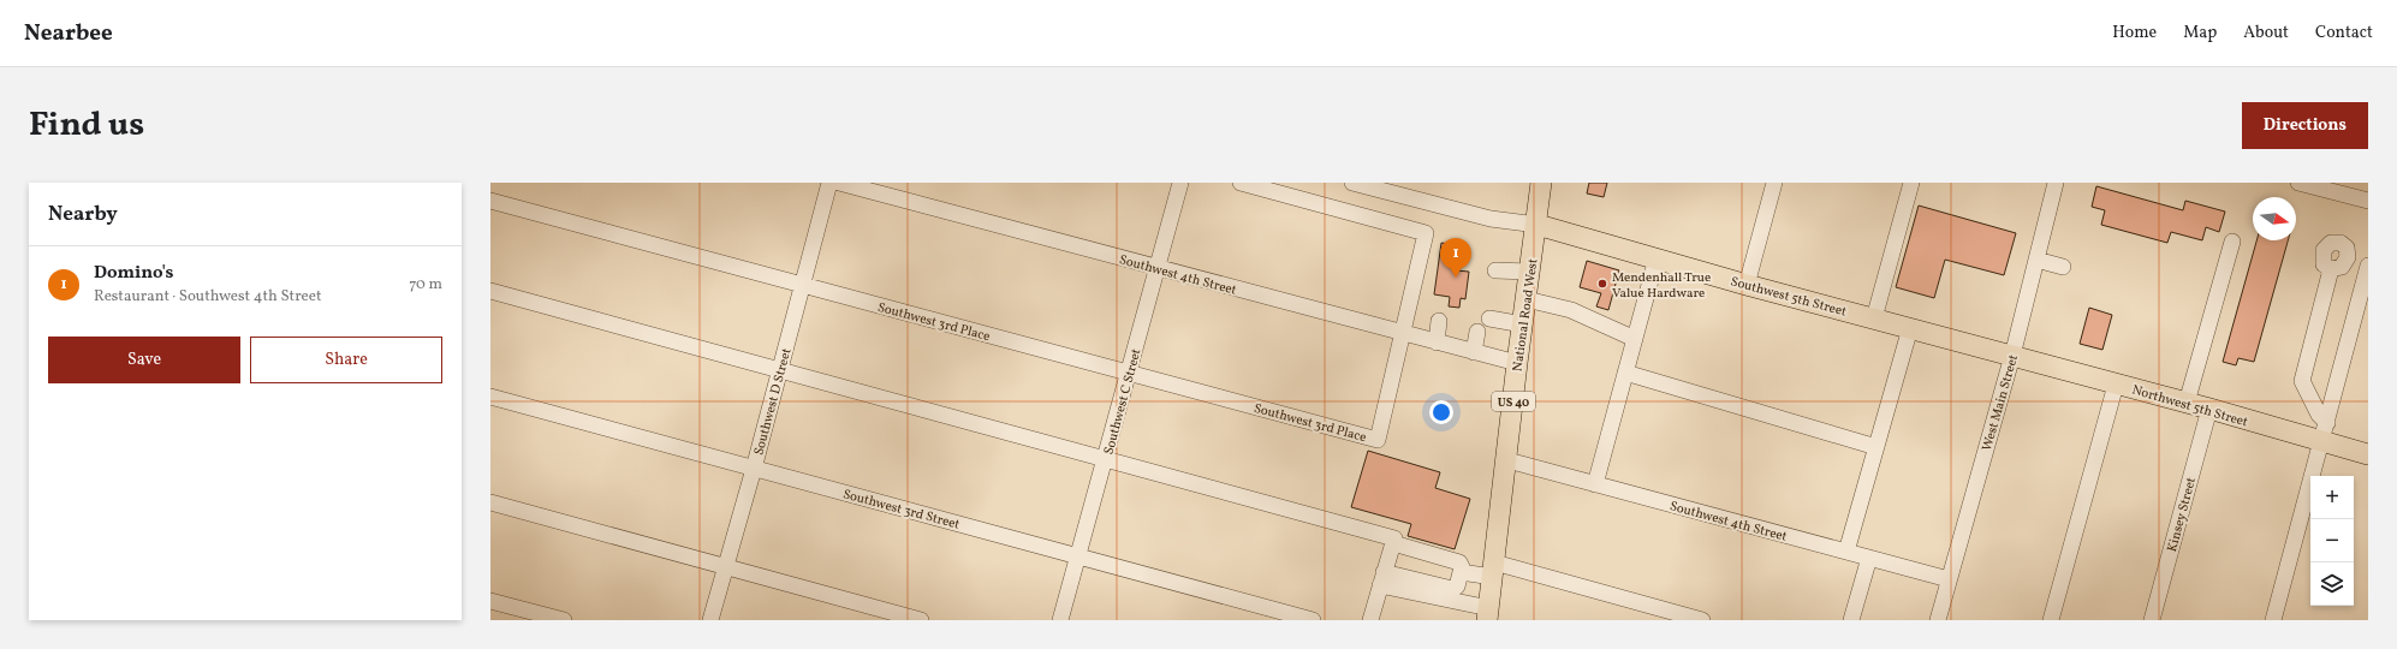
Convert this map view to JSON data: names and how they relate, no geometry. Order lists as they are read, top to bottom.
{
  "streets": {
    "main road": [
      "Southwest 5th Street",
      "National Road West",
      "US 40",
      "Northwest 5th Street"
    ],
    "street": [
      "Southwest 4th Street",
      "Southwest 3rd Place",
      "Southwest D Street",
      "Southwest C Street",
      "West Main Street",
      "Southwest 3rd Street",
      "Kinsey Street"
    ]
  },
  "crossings": [
    ["Southwest 4th Street", "National Road West"],
    ["Southwest 4th Street", "Southwest 3rd Place"],
    ["Southwest 4th Street", "Southwest C Street"],
    ["Southwest 4th Street", "West Main Street"],
    ["Southwest 5th Street", "National Road West"],
    ["Southwest 5th Street", "West Main Street"],
    ["Southwest 5th Street", "Northwest 5th Street"],
    ["Southwest 3rd Place", "Southwest D Street"],
    ["Southwest 3rd Place", "Southwest C Street"],
    ["Southwest D Street", "Southwest 3rd Street"],
    ["Southwest C Street", "Southwest 3rd Street"],
    ["West Main Street", "Northwest 5th Street"],
    ["Northwest 5th Street", "Kinsey Street"]
  ],
  "places": ["Mendenhall True Value Hardware"],
  "north": "right",
  "page": {
    "header": "Nearbee",
    "nav": [
      "Home",
      "Map",
      "About",
      "Contact"
    ],
    "title": "Find us",
    "buttons": [
      "Directions",
      ["Save", "Share"]
    ],
    "heading": "Nearby",
    "pins": "1",
    "list": [
      {
        "mark": "1",
        "name": "Domino's",
        "note": "Restaurant · Southwest 4th Street",
        "value": "70 m"
      }
    ],
    "map_buttons": ["+", "−"]
  }
}
